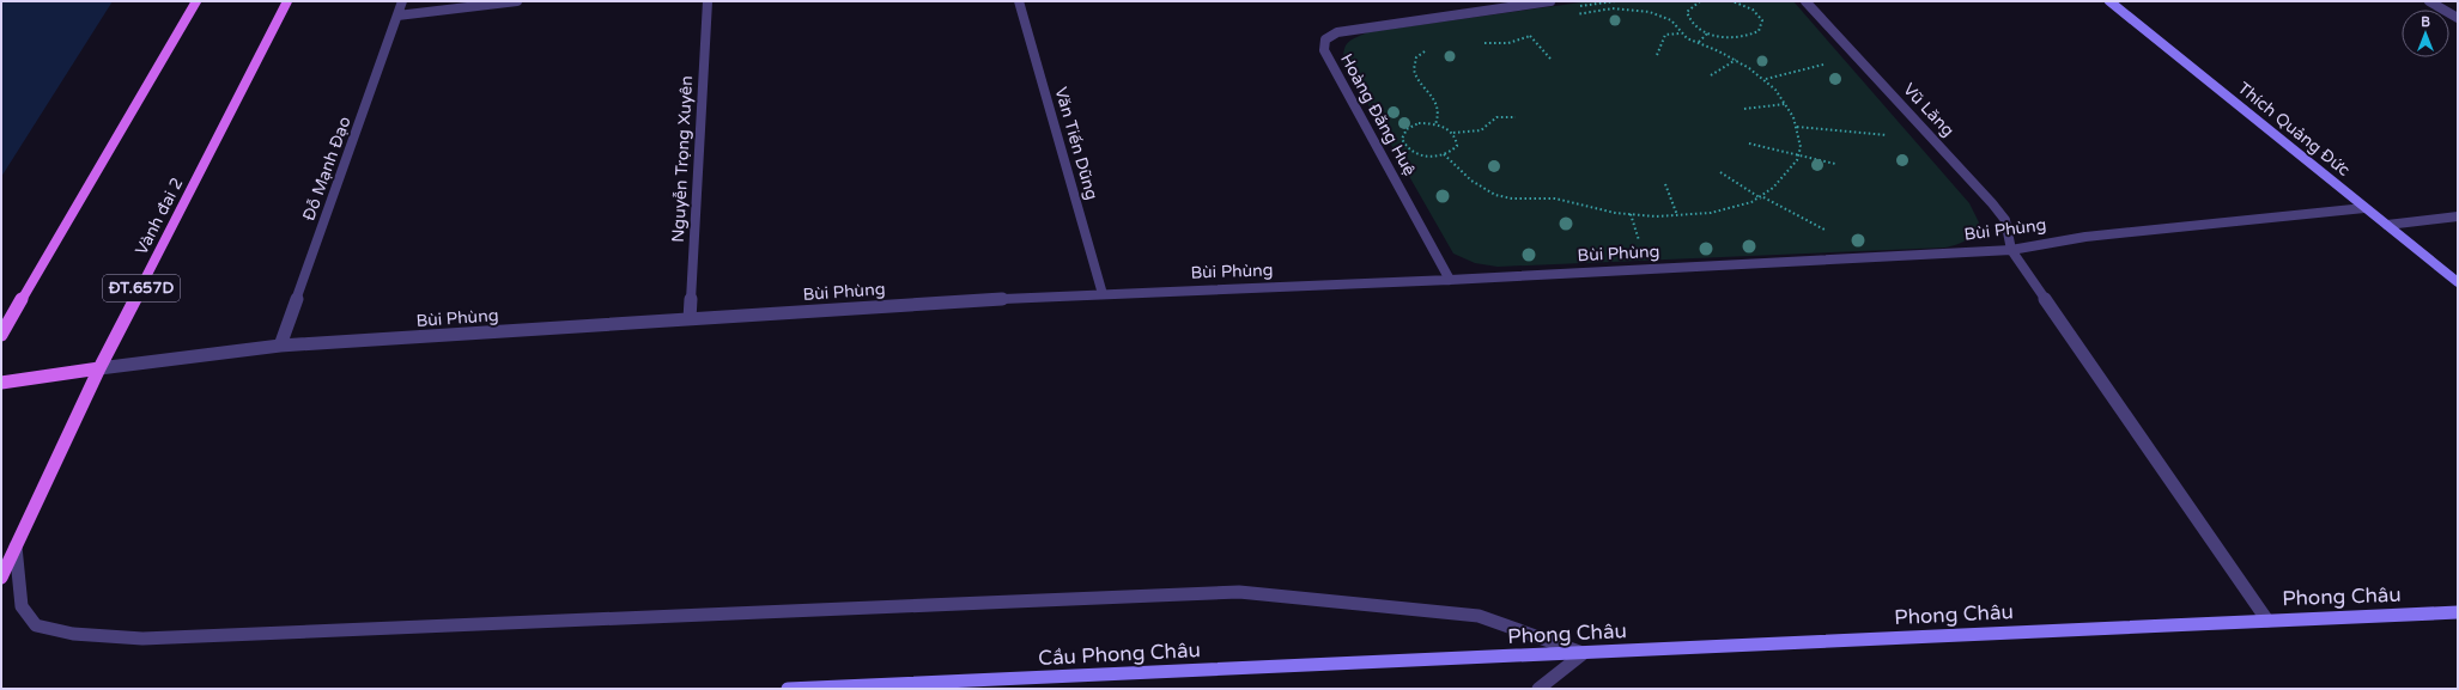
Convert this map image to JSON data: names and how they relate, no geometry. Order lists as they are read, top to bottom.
{
  "streets": {
    "main road": [
      "Thích Quảng Đức",
      "Vành đai 2",
      "ĐT.657D",
      "Phong Châu",
      "Cầu Phong Châu"
    ],
    "street": [
      "Vũ Lăng",
      "Hoàng Đăng Huệ",
      "Văn Tiến Dũng",
      "Nguyễn Trọng Xuyên",
      "Đỗ Mạnh Đạo",
      "Bùi Phùng"
    ]
  },
  "crossings": [
    ["Vũ Lăng", "Bùi Phùng"],
    ["Hoàng Đăng Huệ", "Bùi Phùng"],
    ["Thích Quảng Đức", "Bùi Phùng"],
    ["Văn Tiến Dũng", "Bùi Phùng"],
    ["Nguyễn Trọng Xuyên", "Bùi Phùng"],
    ["Đỗ Mạnh Đạo", "Bùi Phùng"],
    ["Vành đai 2", "Bùi Phùng"],
    ["Phong Châu", "Cầu Phong Châu"]
  ],
  "north": "top"
}
